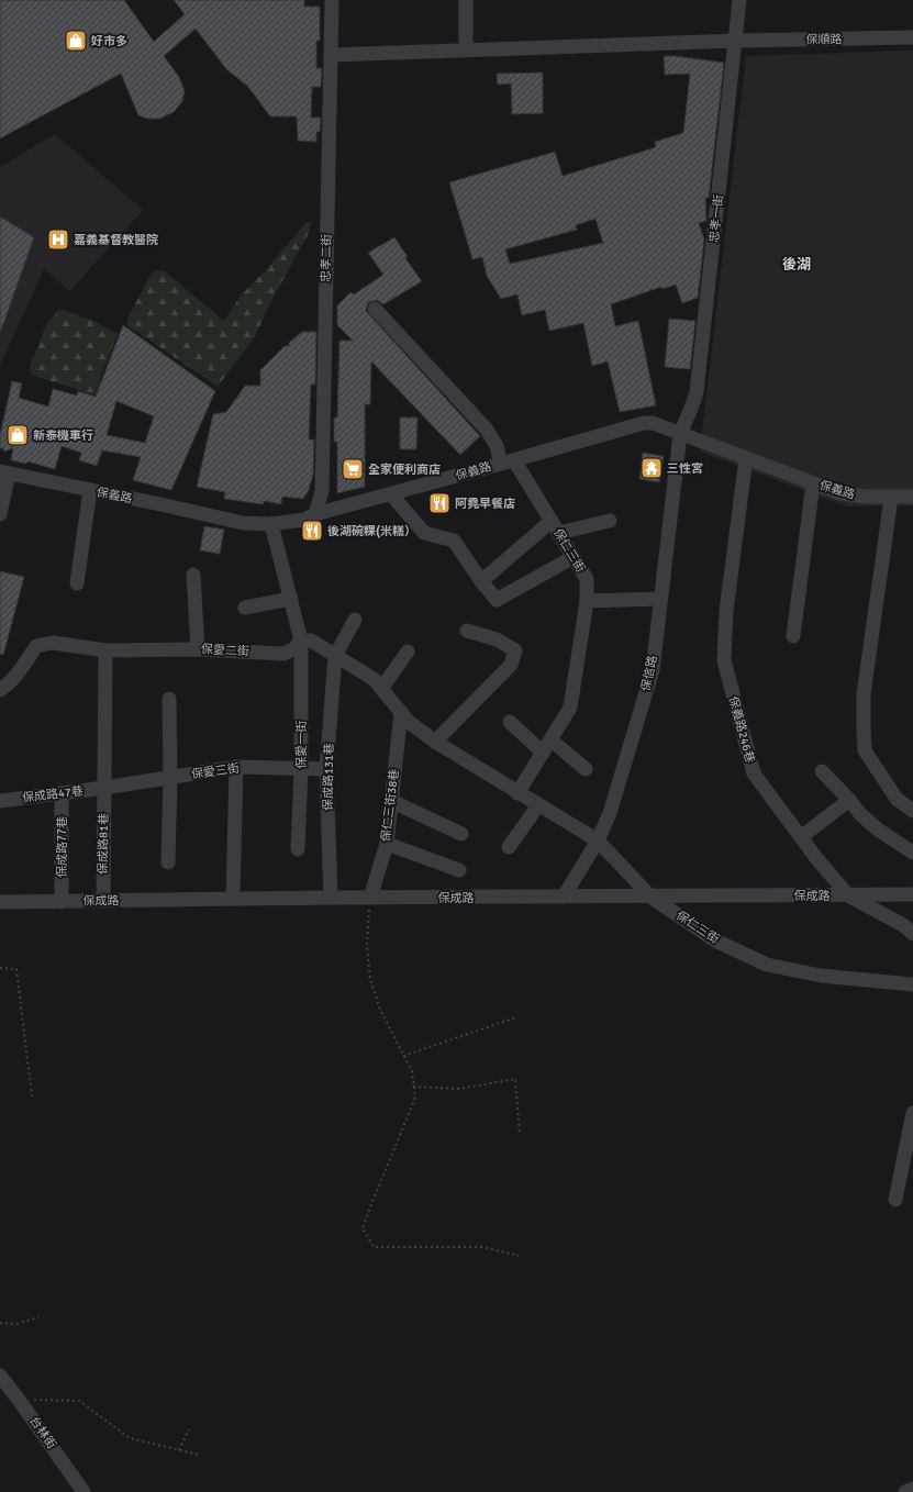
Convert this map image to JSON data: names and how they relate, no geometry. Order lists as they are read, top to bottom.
{
  "streets": {
    "street": [
      "保順路",
      "忠孝一街",
      "忠孝二街",
      "保義路",
      "保仁三街",
      "保愛二街",
      "保信路",
      "保義路246巷",
      "保愛一街",
      "保愛三街",
      "保成路131巷",
      "保成路47巷",
      "保仁三街38巷",
      "保成路81巷",
      "保成路77巷",
      "保成路",
      "台林街"
    ]
  },
  "crossings": [
    ["保順路", "忠孝一街"],
    ["保順路", "忠孝二街"],
    ["忠孝一街", "保義路"],
    ["忠孝一街", "保信路"],
    ["忠孝二街", "保義路"],
    ["保義路", "保仁三街"],
    ["保義路", "保信路"],
    ["保義路", "保義路246巷"],
    ["保仁三街", "保信路"],
    ["保仁三街", "保成路131巷"],
    ["保仁三街", "保仁三街38巷"],
    ["保仁三街", "保成路"],
    ["保愛二街", "保愛一街"],
    ["保信路", "保成路"],
    ["保義路246巷", "保成路"],
    ["保愛一街", "保愛三街"],
    ["保愛三街", "保成路131巷"],
    ["保愛三街", "保成路47巷"],
    ["保愛三街", "保成路81巷"],
    ["保成路131巷", "保成路"],
    ["保成路47巷", "保成路81巷"],
    ["保成路47巷", "保成路77巷"],
    ["保仁三街38巷", "保成路"],
    ["保成路81巷", "保成路"],
    ["保成路77巷", "保成路"]
  ],
  "districts": ["後湖"],
  "places": {
    "shop": ["好市多", "新泰機車行"],
    "hospital": ["嘉義基督教醫院"],
    "temple": ["三性宮"],
    "supermarket": ["全家便利商店"],
    "restaurant": ["阿堯早餐店", "後湖碗粿(米糕）"]
  }
}
